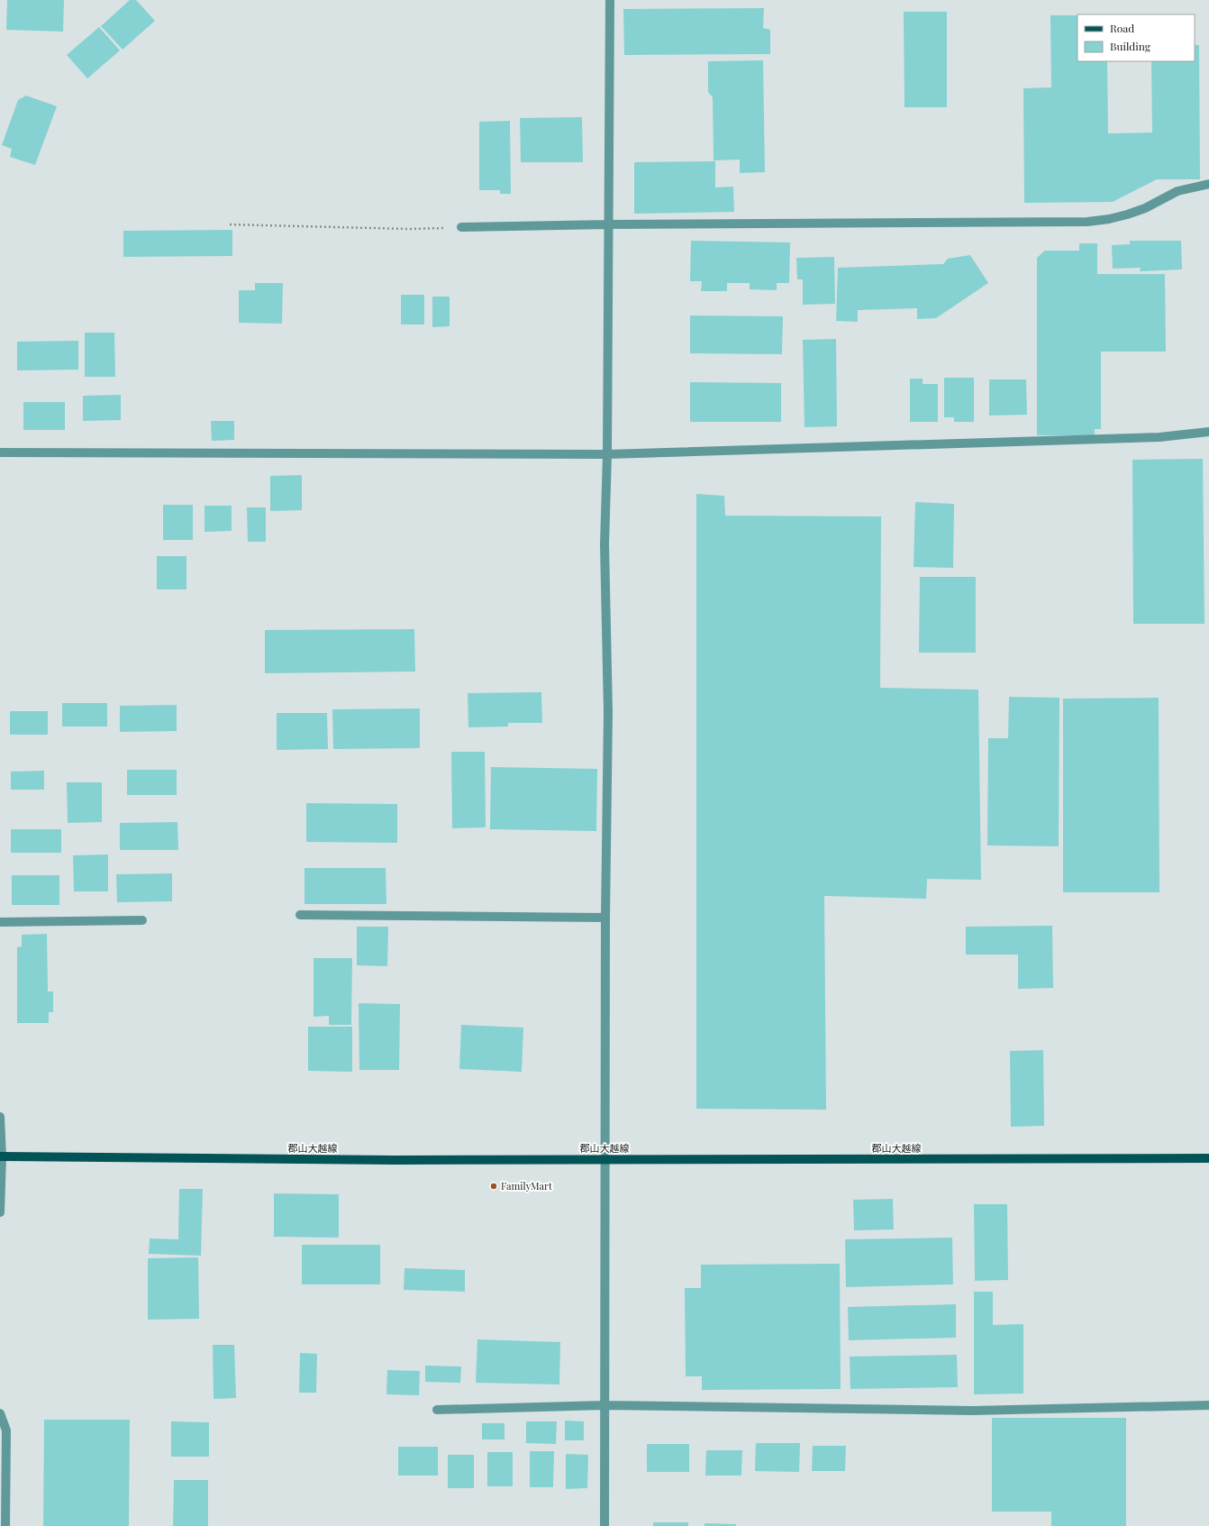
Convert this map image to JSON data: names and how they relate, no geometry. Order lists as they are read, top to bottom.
{
  "streets": {
    "main road": ["郡山大越線"]
  },
  "places": ["FamilyMart"],
  "legend": ["Road", "Building"]
}
